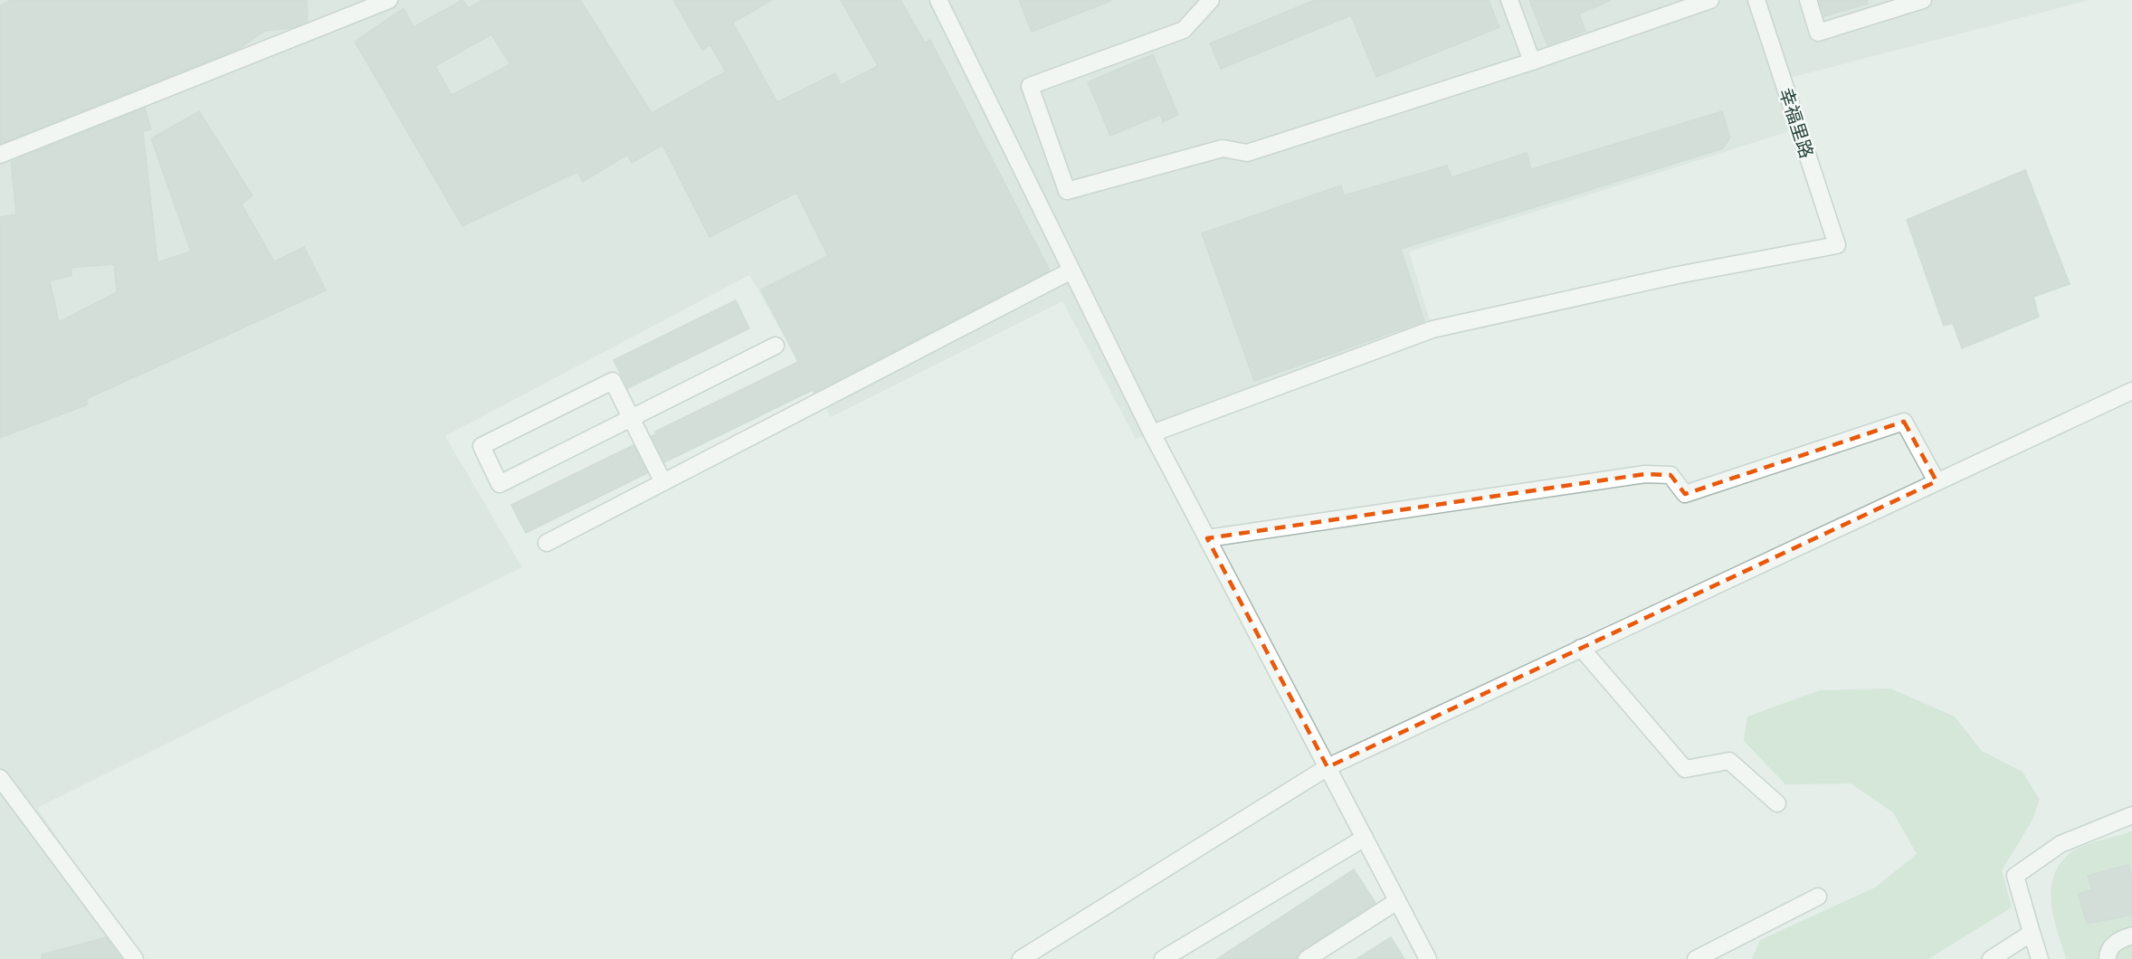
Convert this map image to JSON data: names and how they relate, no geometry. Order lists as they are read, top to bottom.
{
  "streets": {
    "street": ["幸福里路"]
  }
}
